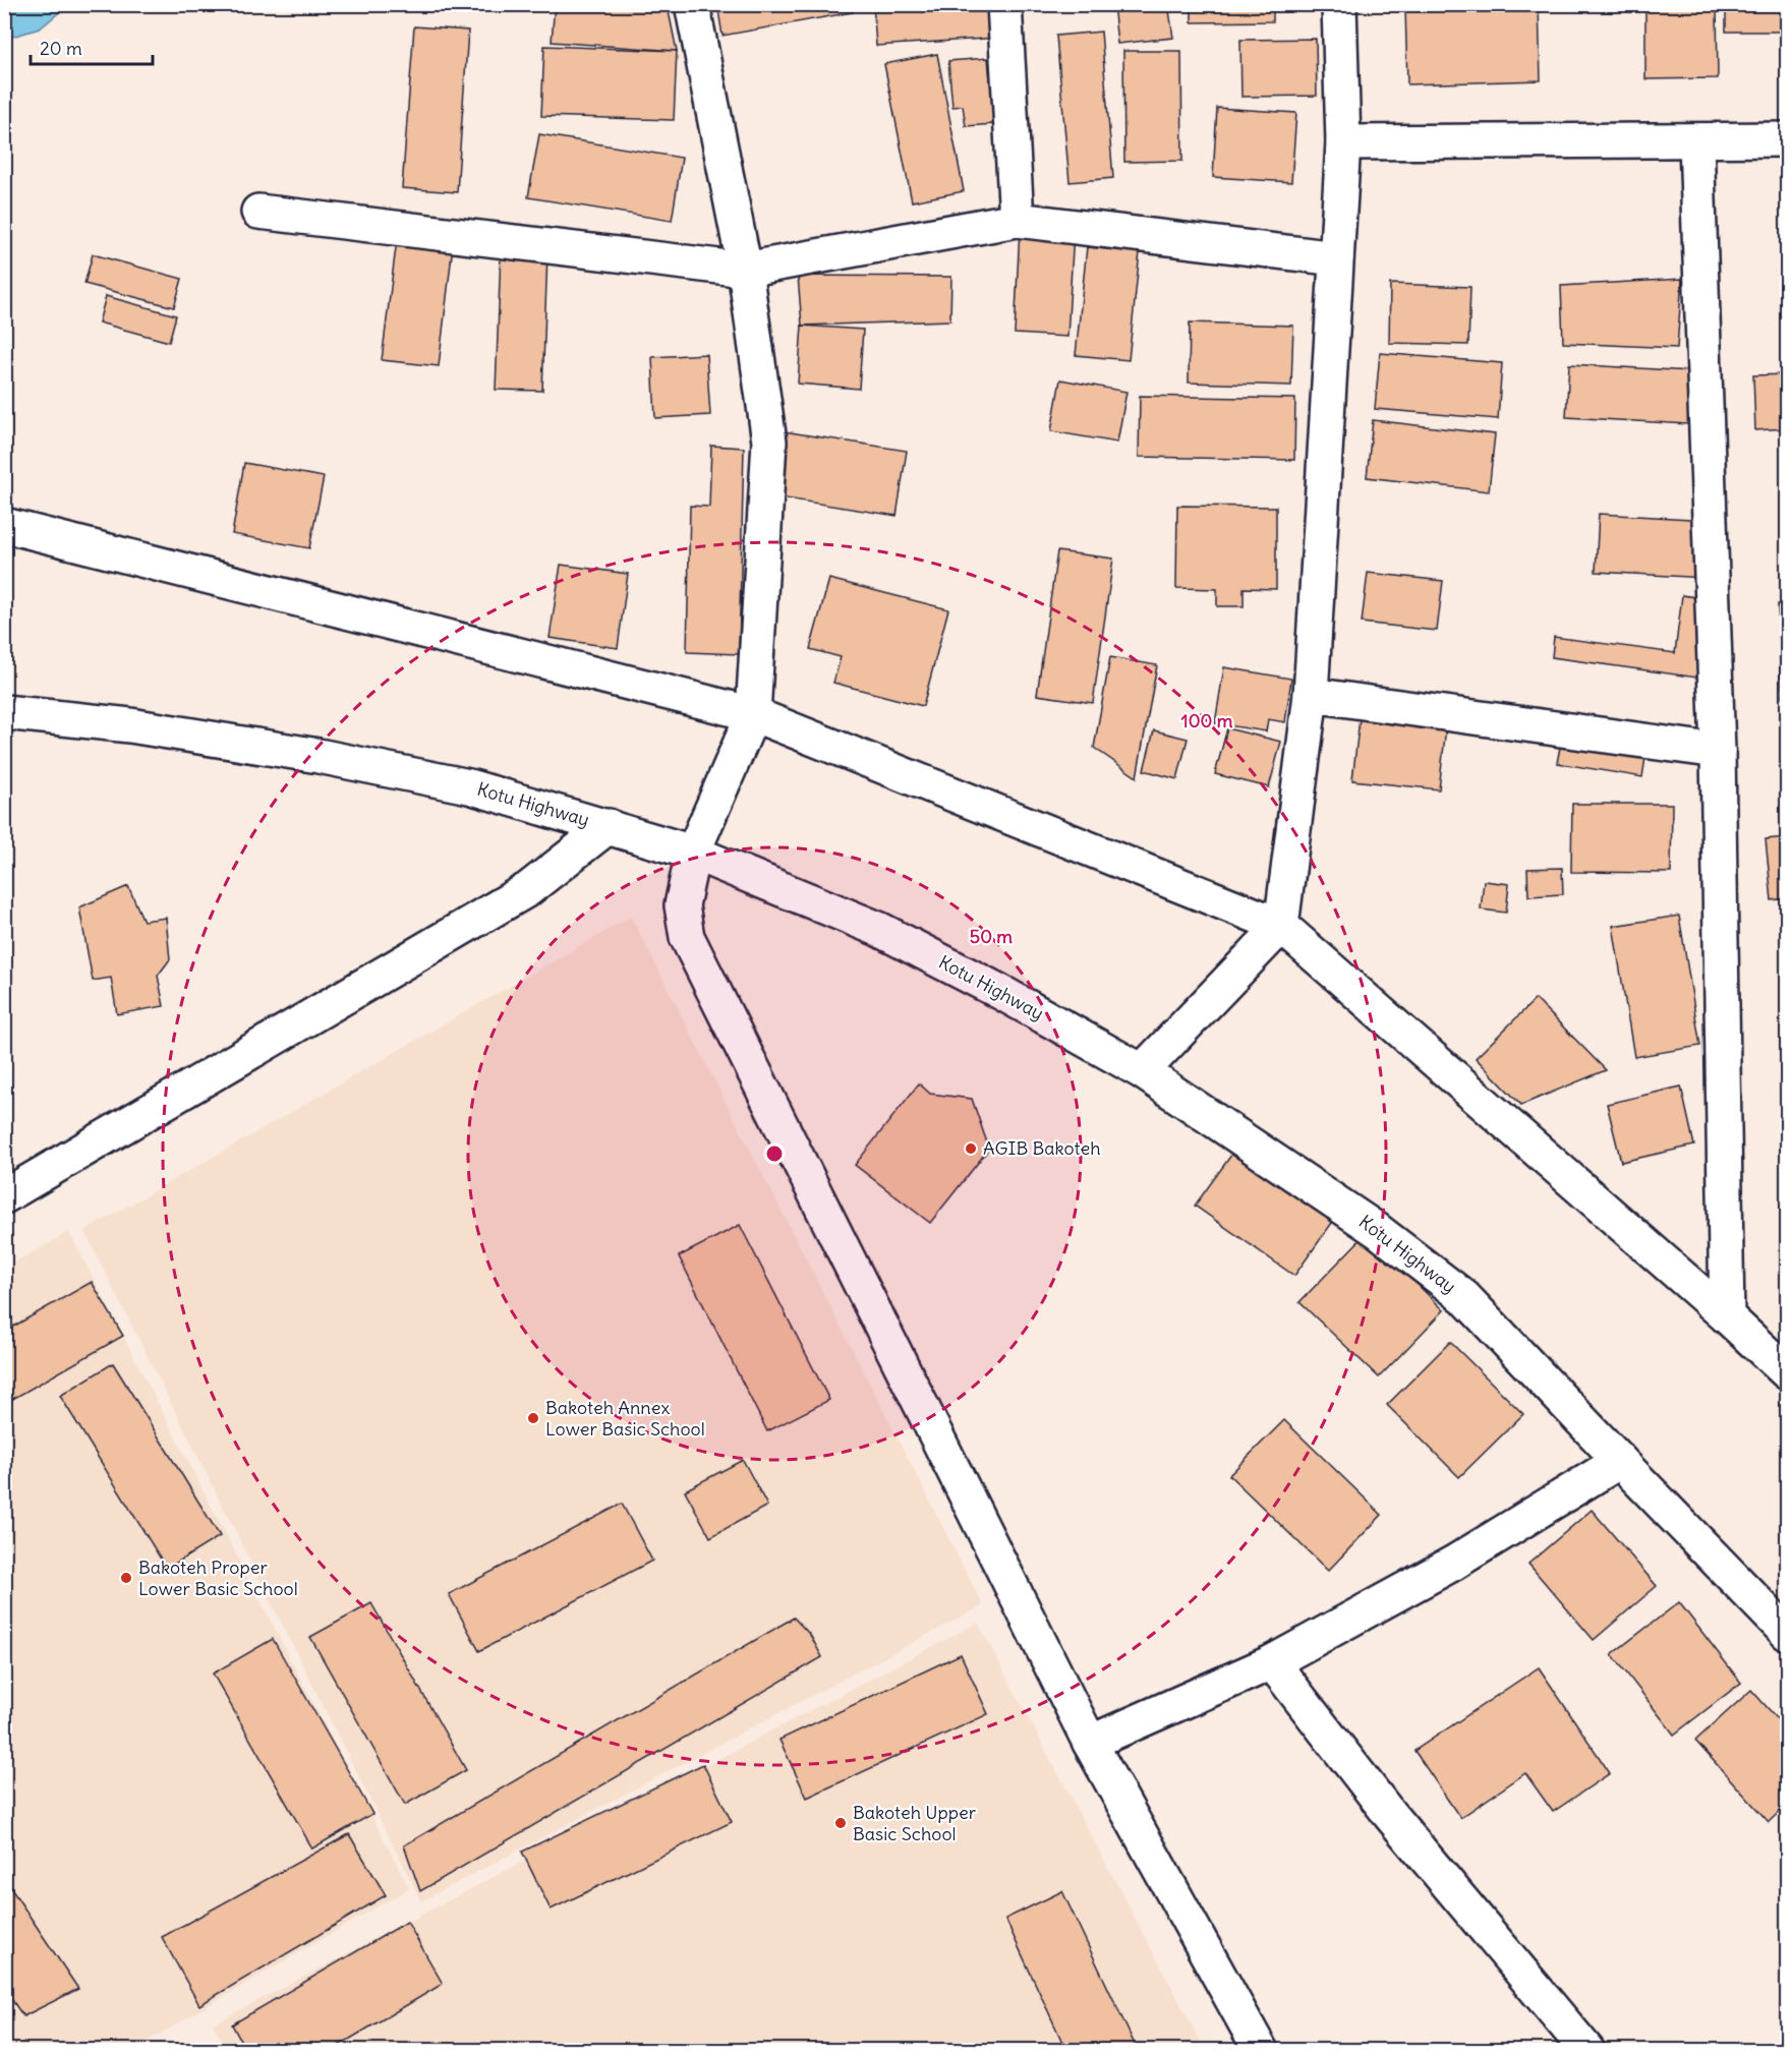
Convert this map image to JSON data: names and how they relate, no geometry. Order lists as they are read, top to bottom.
{
  "streets": {
    "street": ["Kotu Highway"]
  },
  "places": [
    "AGIB Bakoteh",
    "Bakoteh Annex Lower Basic School",
    "Bakoteh Proper Lower Basic School",
    "Bakoteh Upper Basic School"
  ],
  "scale_bar": "20 m",
  "rings": ["100 m", "50 m"]
}
